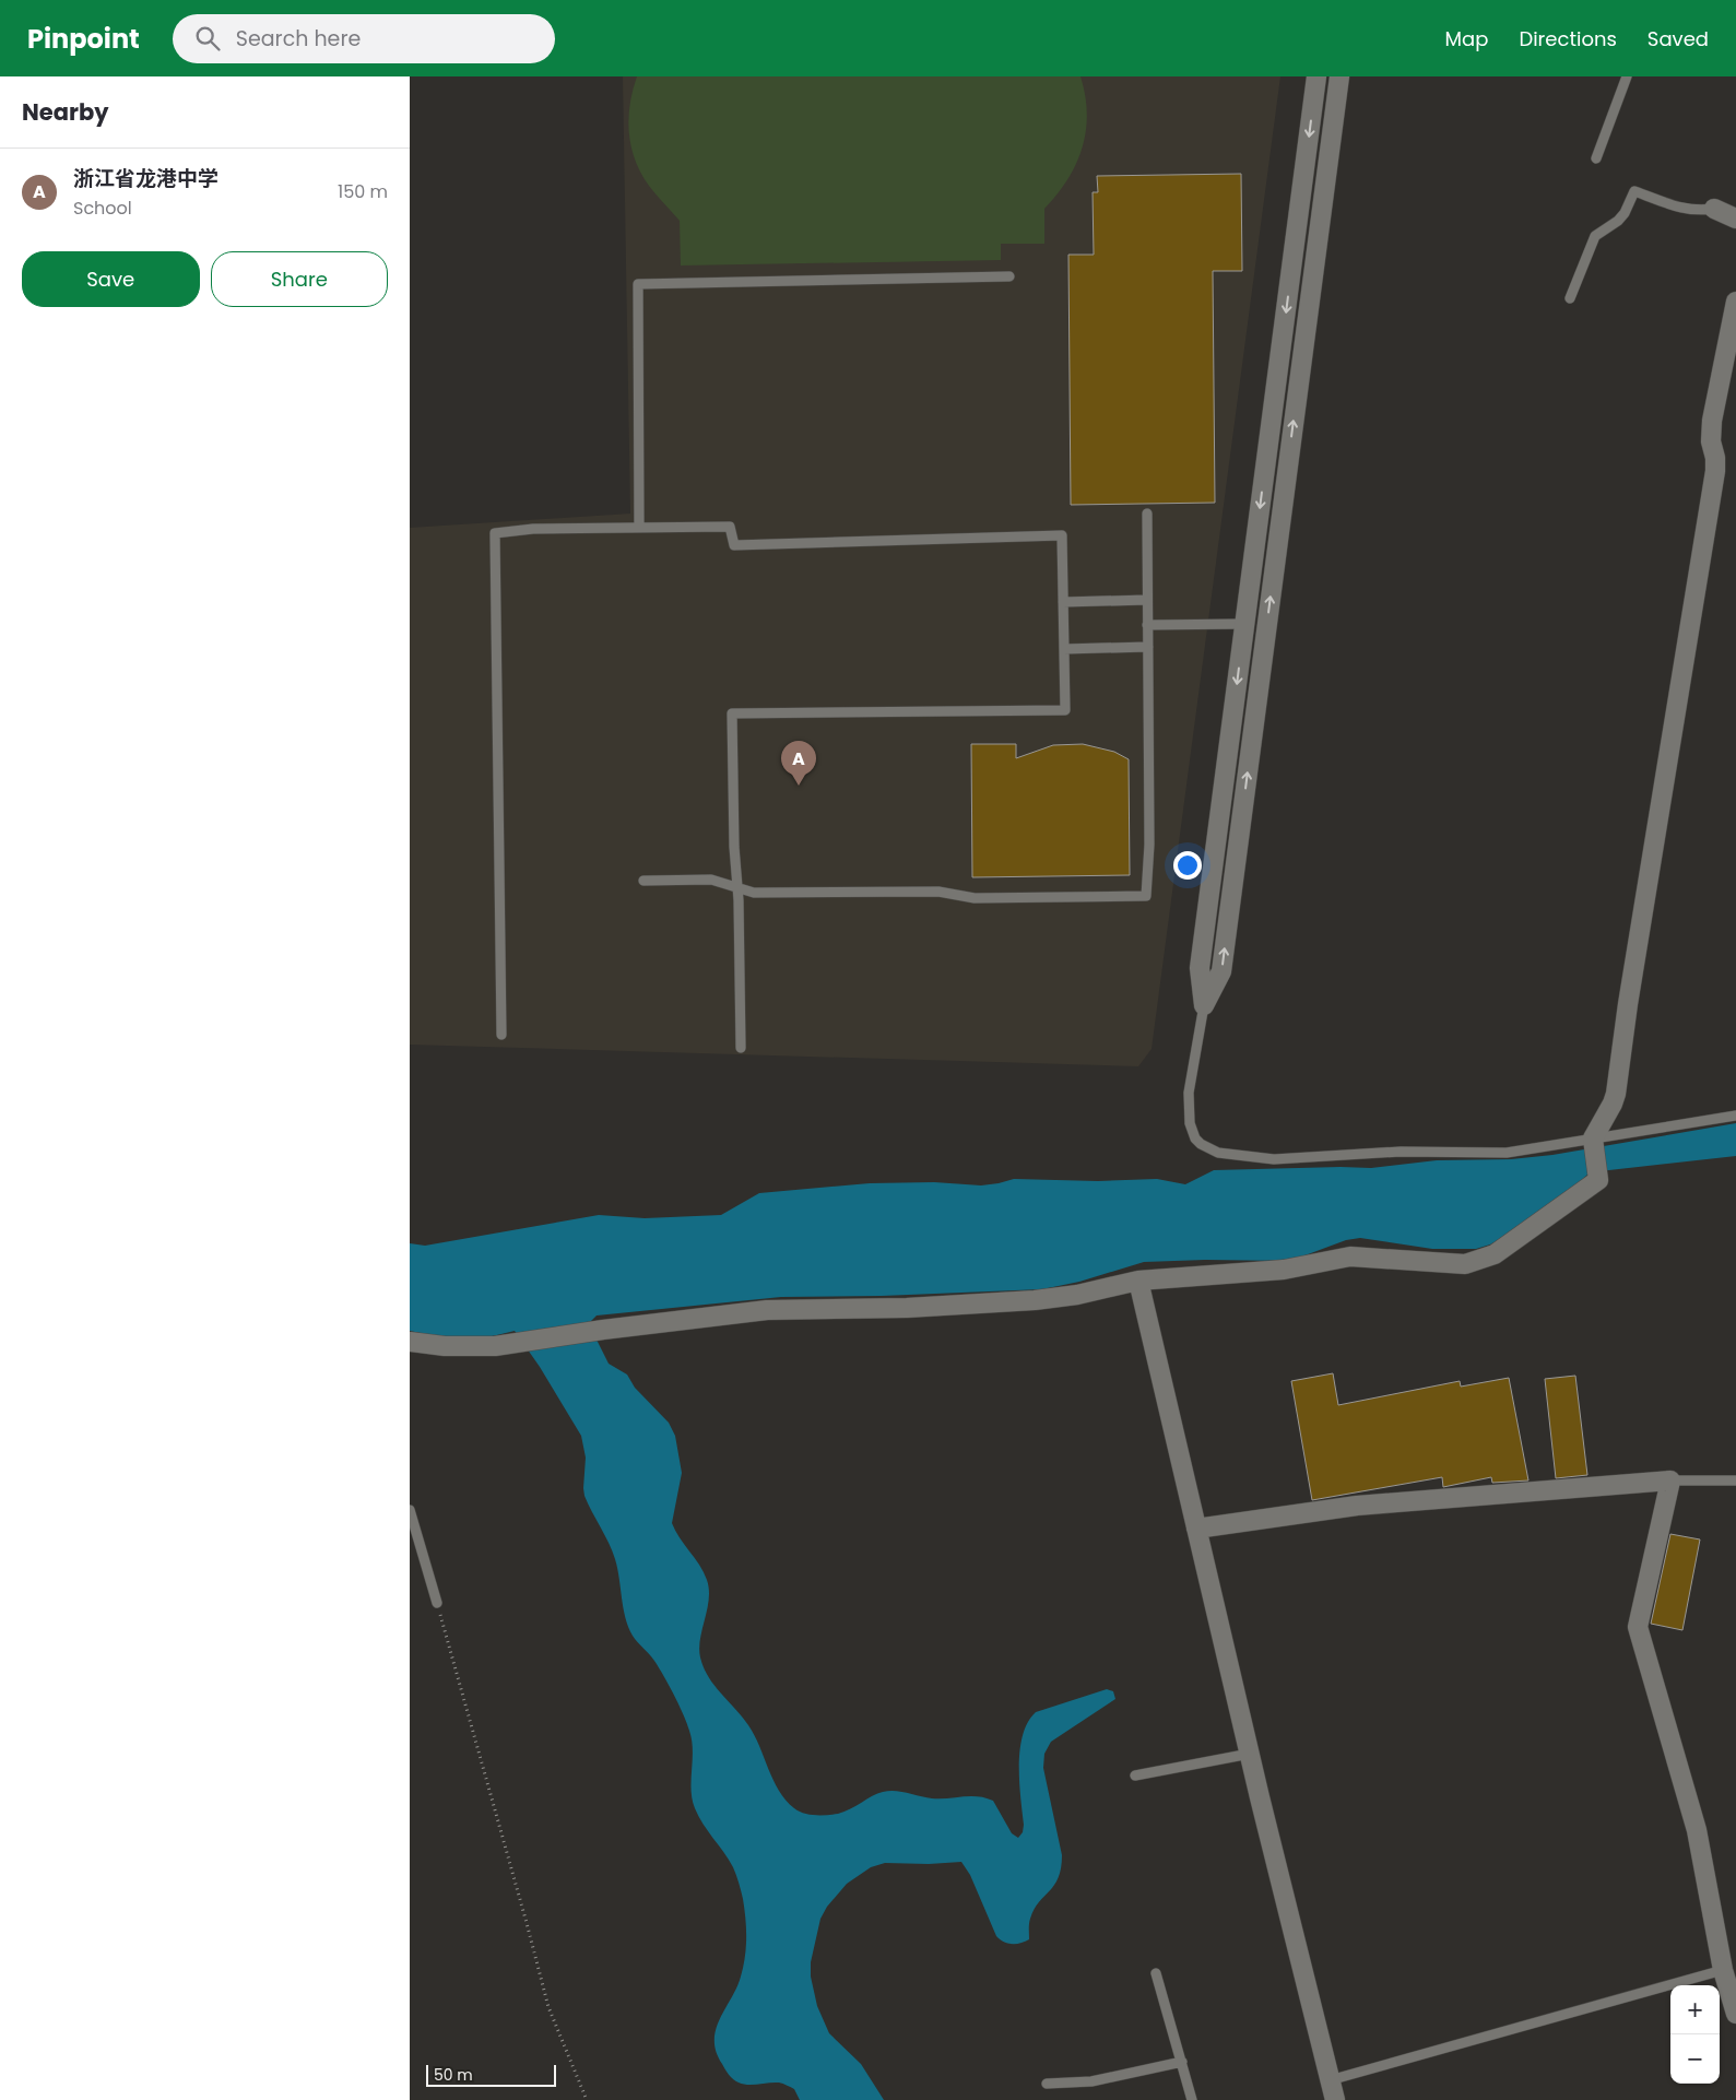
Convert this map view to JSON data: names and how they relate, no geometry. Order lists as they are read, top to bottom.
{
  "scale_bar": "50 m",
  "page": {
    "header": "Pinpoint",
    "search": "Search here",
    "nav": ["Map", "Directions", "Saved"],
    "heading": "Nearby",
    "list": [
      {
        "mark": "A",
        "name": "浙江省龙港中学",
        "note": "School",
        "value": "150 m"
      }
    ],
    "buttons": ["Save", "Share"],
    "pins": "A",
    "map_buttons": ["+", "−"],
    "scale": "50 m"
  }
}
